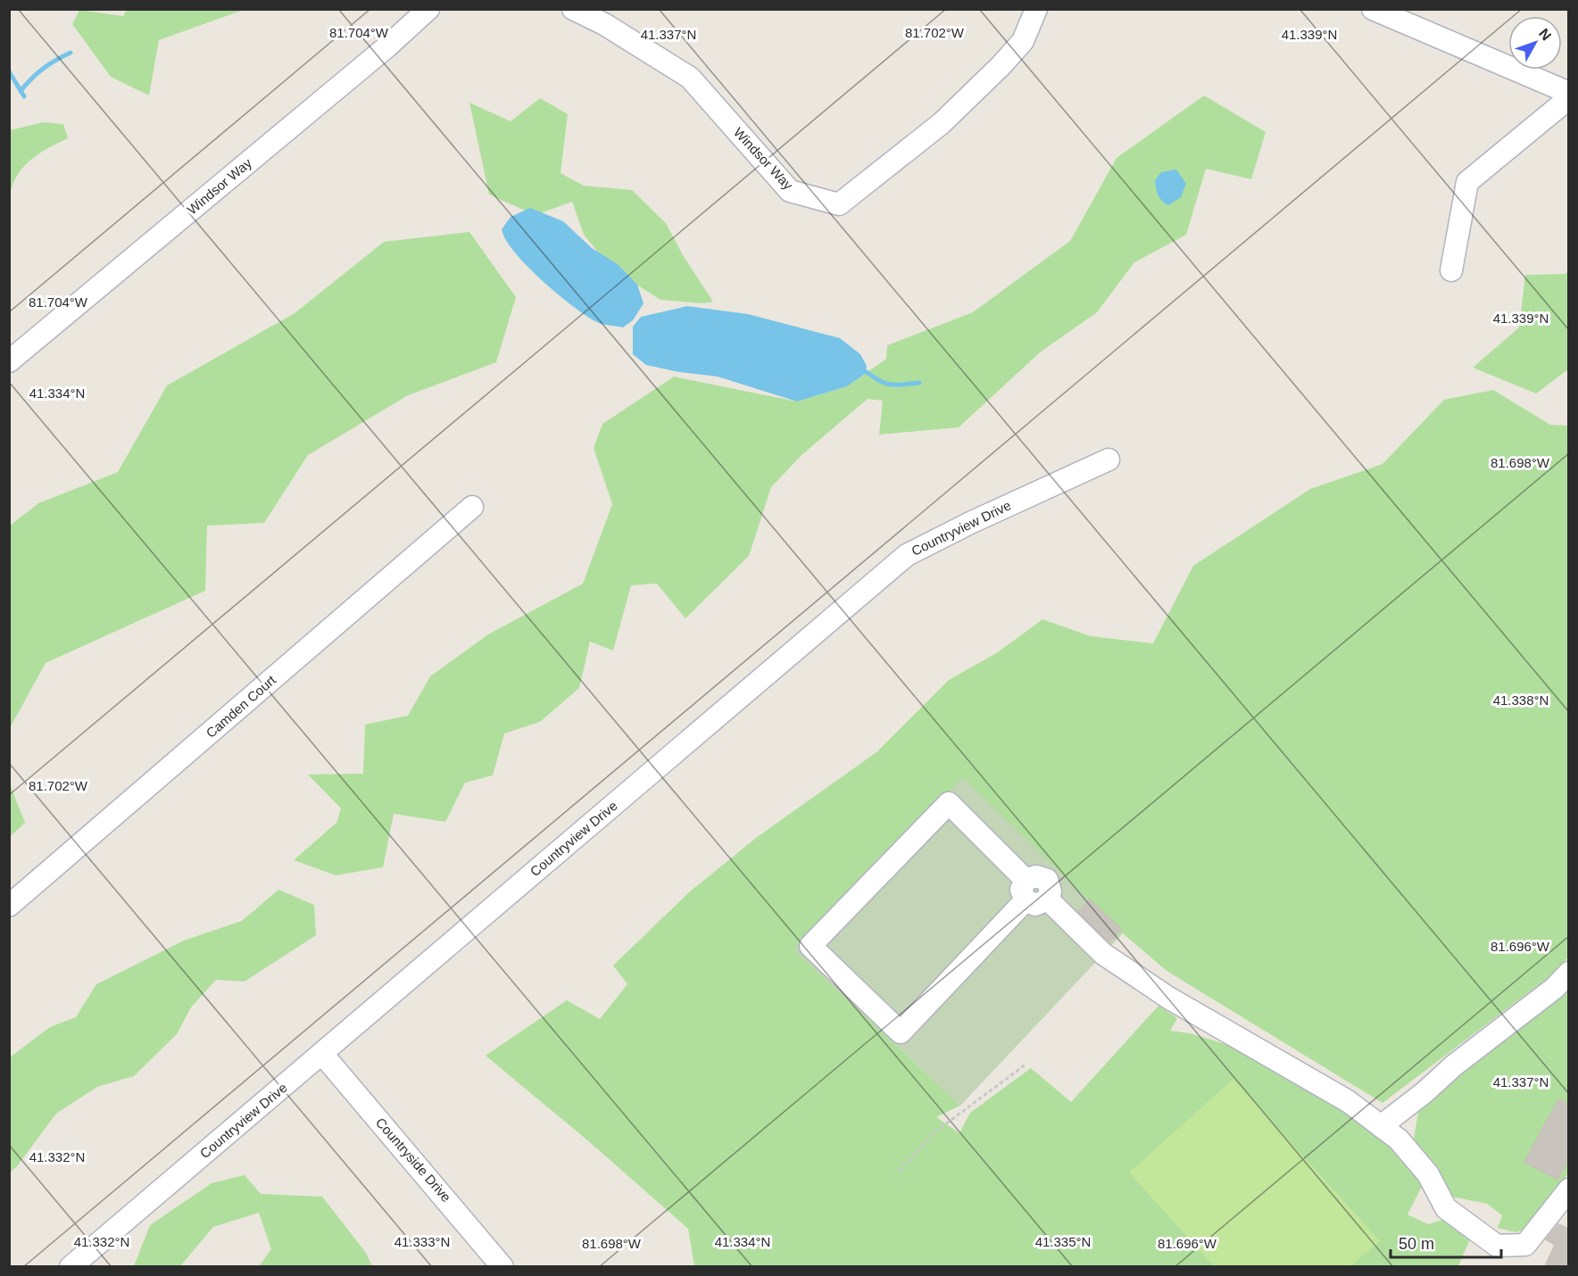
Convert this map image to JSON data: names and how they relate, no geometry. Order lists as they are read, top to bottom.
{
  "streets": {
    "street": [
      "Windsor Way",
      "Countryview Drive",
      "Camden Court",
      "Countryside Drive"
    ]
  },
  "crossings": [
    ["Countryview Drive", "Countryside Drive"]
  ],
  "scale_bar": "50 m",
  "north": "top right",
  "coordinates": [
    "81.704°W",
    "81.702°W",
    "41.337°N",
    "41.339°N",
    "41.334°N",
    "81.698°W",
    "41.338°N",
    "81.696°W",
    "41.332°N",
    "41.333°N",
    "41.335°N"
  ]
}
